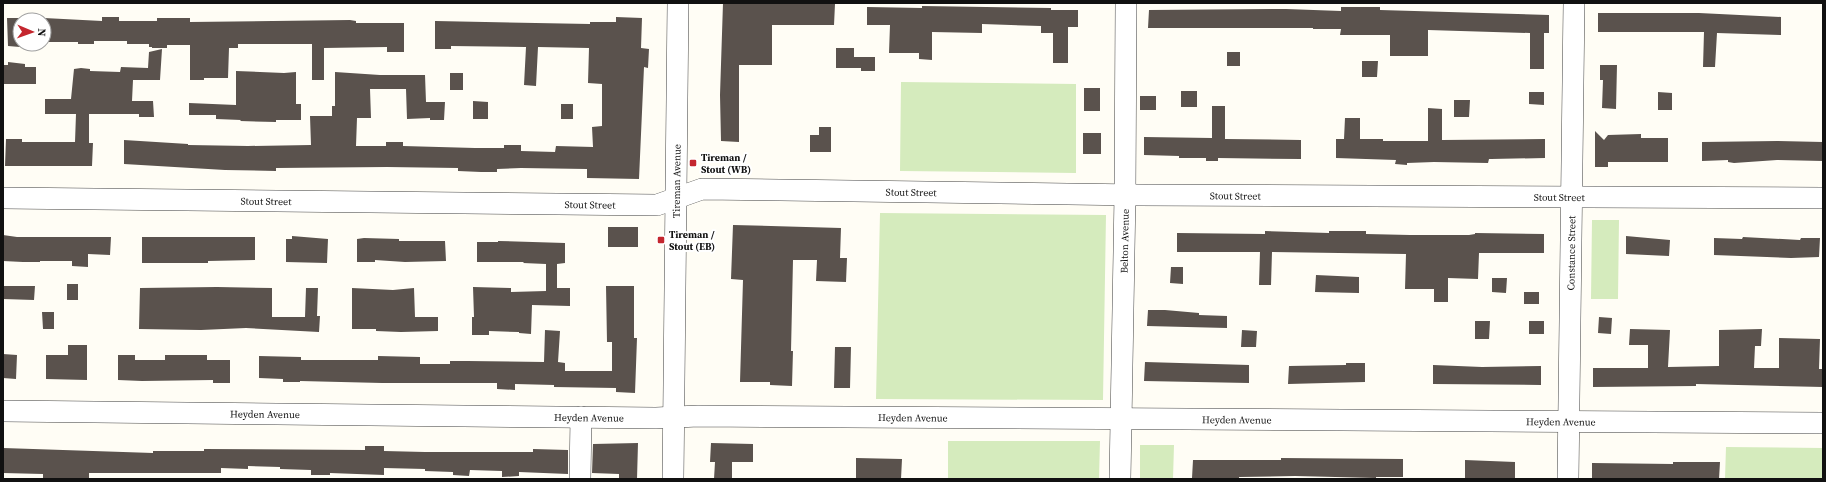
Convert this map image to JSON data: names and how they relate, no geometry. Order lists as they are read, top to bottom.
{
  "streets": {
    "street": [
      "Tireman Avenue",
      "Stout Street",
      "Belton Avenue",
      "Constance Street",
      "Heyden Avenue"
    ]
  },
  "crossings": [
    ["Tireman Avenue", "Stout Street"],
    ["Tireman Avenue", "Heyden Avenue"],
    ["Stout Street", "Belton Avenue"],
    ["Stout Street", "Constance Street"],
    ["Belton Avenue", "Heyden Avenue"],
    ["Constance Street", "Heyden Avenue"]
  ],
  "places": {
    "transit": ["Tireman / Stout (WB)", "Tireman / Stout (EB)"]
  },
  "north": "right"
}
